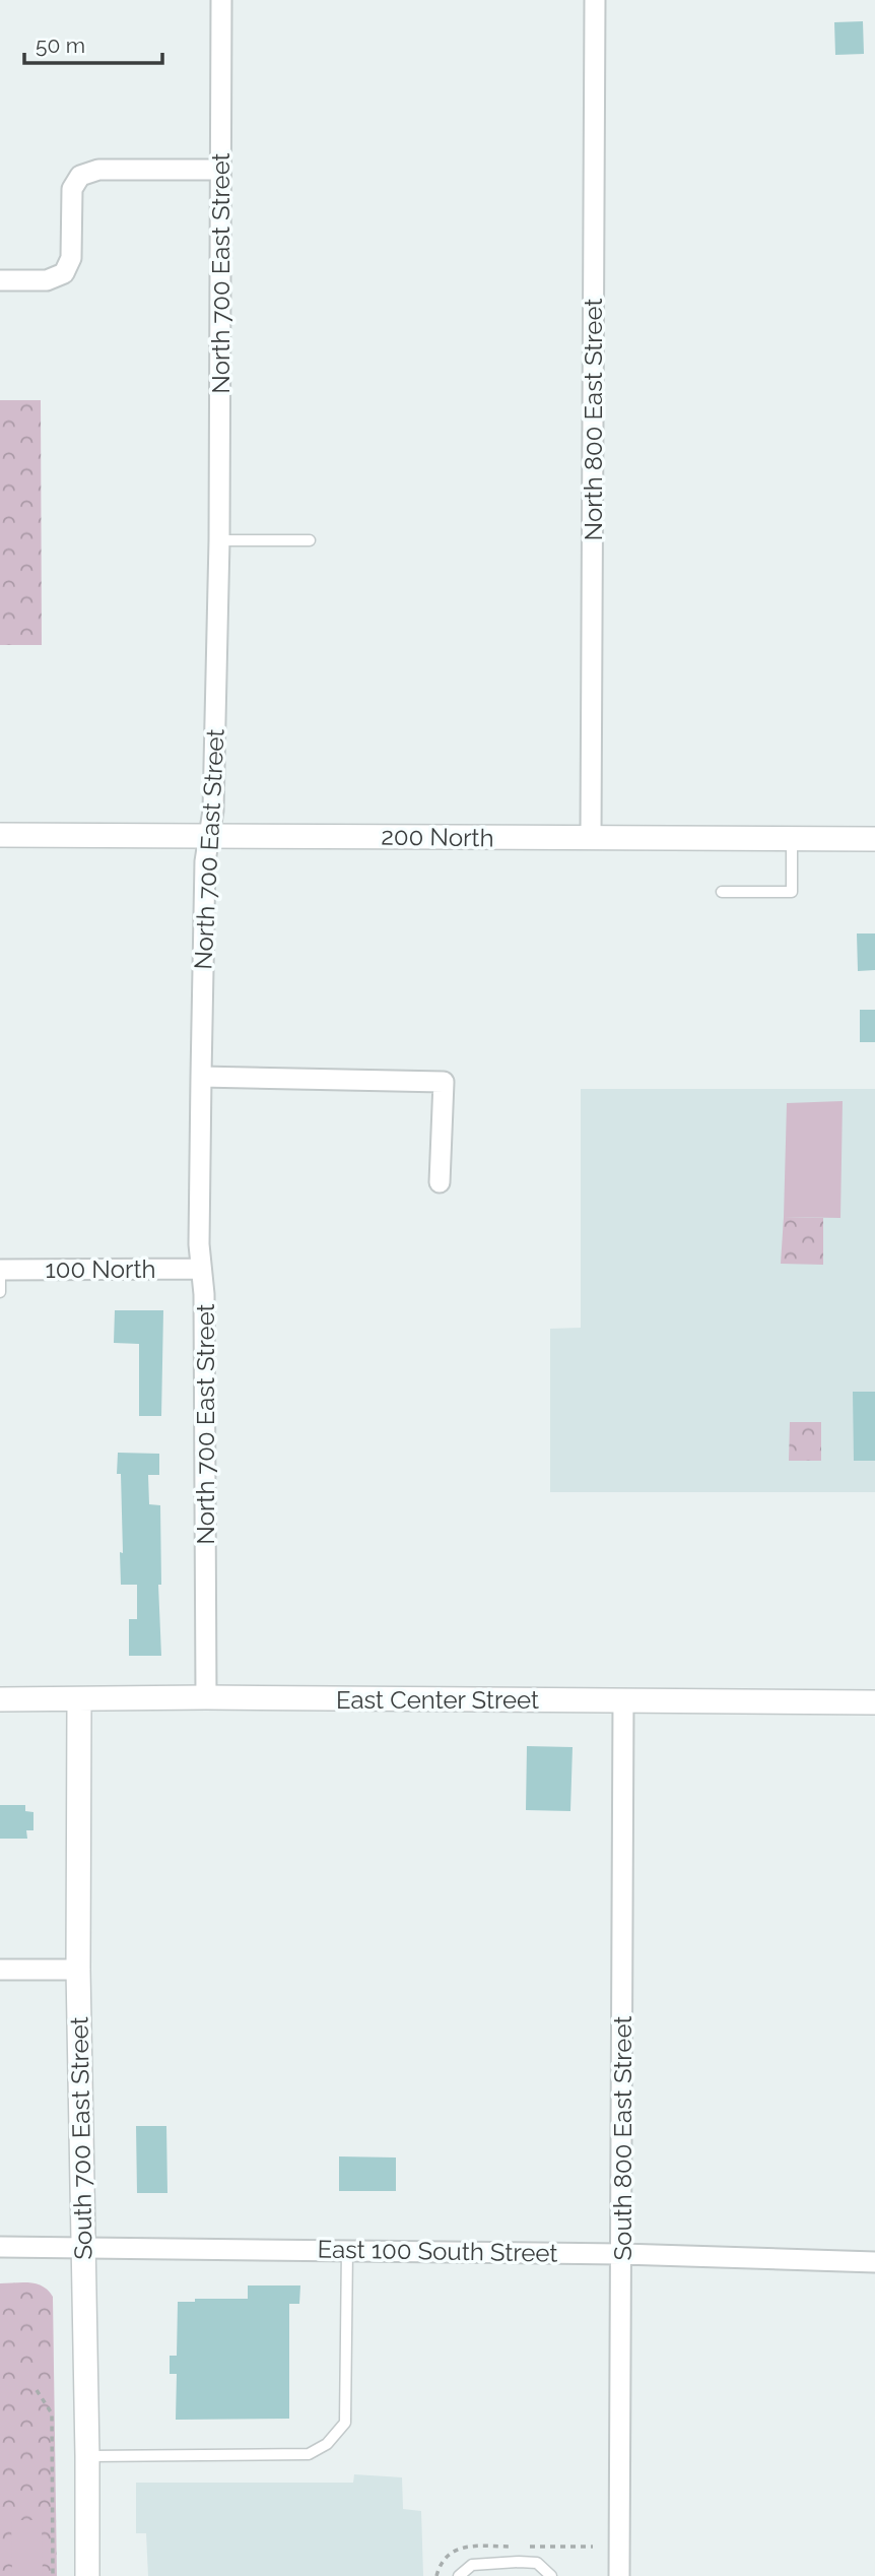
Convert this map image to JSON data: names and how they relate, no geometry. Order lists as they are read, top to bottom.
{
  "streets": {
    "street": [
      "North 700 East Street",
      "North 800 East Street",
      "200 North",
      "100 North",
      "East Center Street",
      "South 700 East Street",
      "South 800 East Street",
      "East 100 South Street"
    ]
  },
  "crossings": [
    ["North 700 East Street", "200 North"],
    ["North 700 East Street", "100 North"],
    ["North 700 East Street", "East Center Street"],
    ["North 800 East Street", "200 North"],
    ["East Center Street", "South 700 East Street"],
    ["East Center Street", "South 800 East Street"],
    ["South 700 East Street", "East 100 South Street"],
    ["South 800 East Street", "East 100 South Street"]
  ],
  "scale_bar": "50 m"
}
